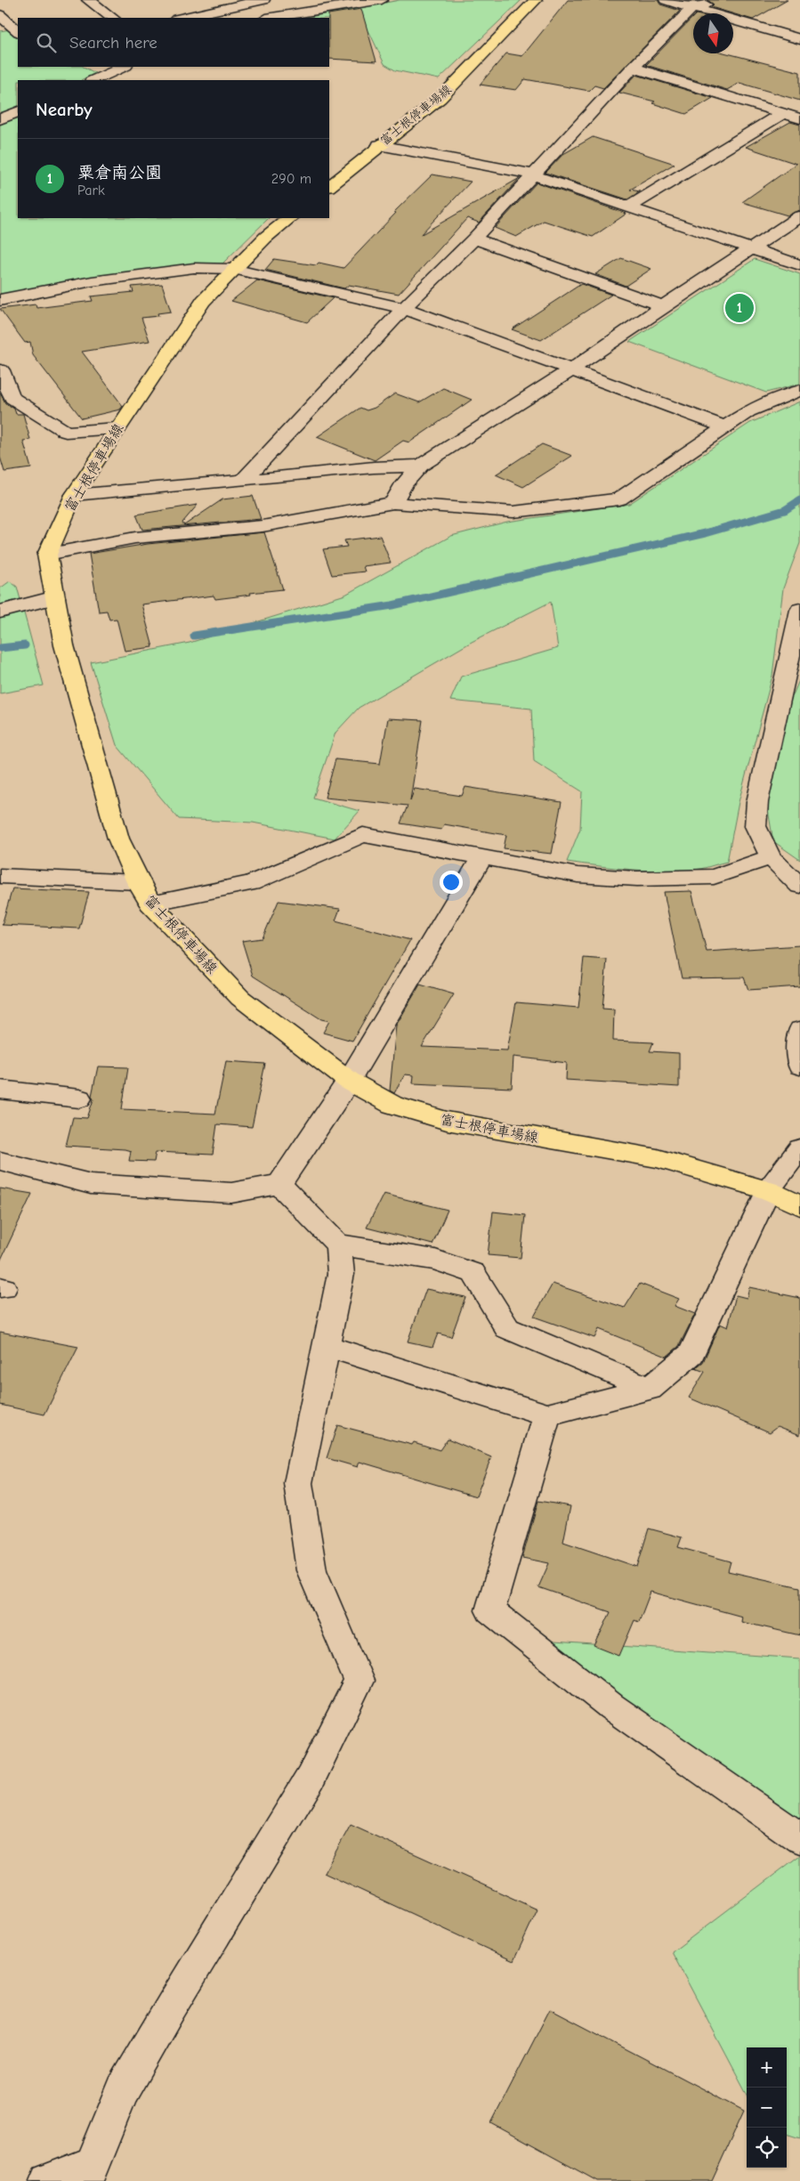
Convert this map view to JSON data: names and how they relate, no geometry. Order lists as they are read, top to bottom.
{
  "streets": {
    "main road": ["富士根停車場線"]
  },
  "north": "bottom",
  "page": {
    "search": "Search here",
    "heading": "Nearby",
    "list": [
      {
        "mark": "1",
        "name": "粟倉南公園",
        "note": "Park",
        "value": "290 m"
      }
    ],
    "pins": "1",
    "map_buttons": ["+", "−"]
  }
}
